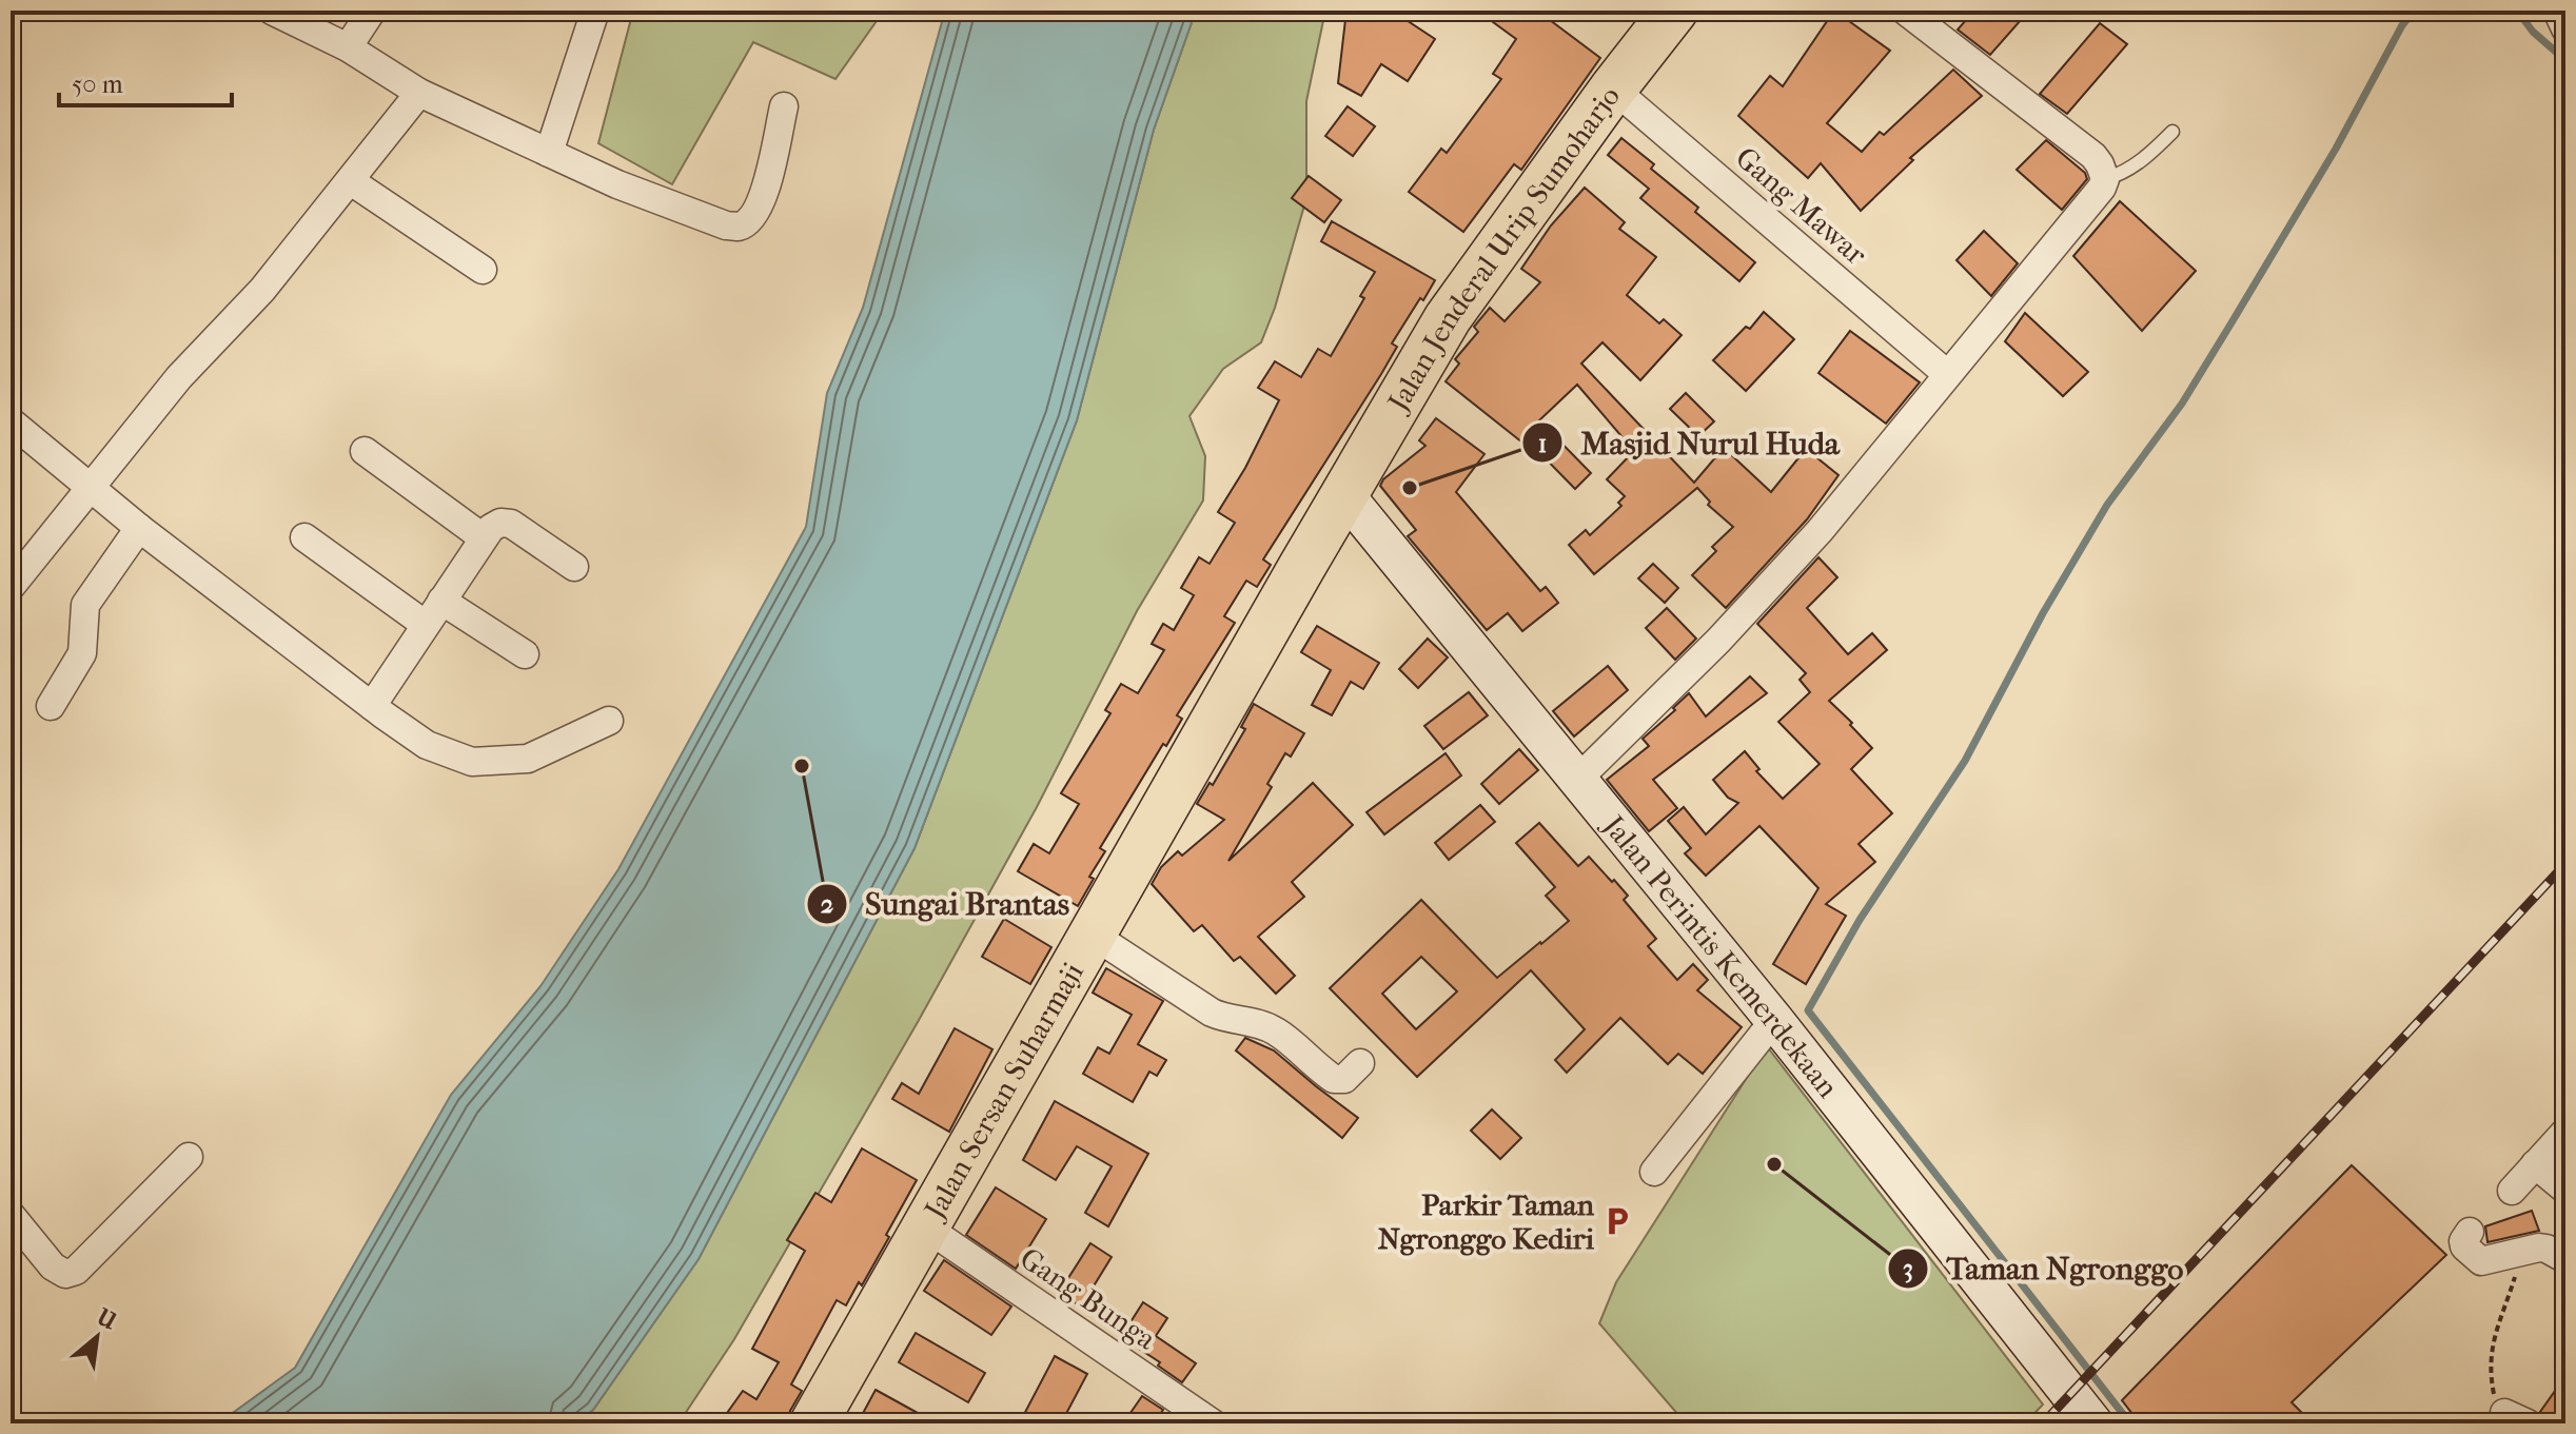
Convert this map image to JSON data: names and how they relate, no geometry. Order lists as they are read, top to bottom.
{
  "streets": {
    "highway": ["Jalan Jenderal Urip Sumoharjo", "Jalan Sersan Suharmaji"],
    "main road": ["Jalan Perintis Kemerdekaan"],
    "street": ["Gang Mawar", "Gang Bunga"]
  },
  "crossings": [
    ["Gang Mawar", "Jalan Jenderal Urip Sumoharjo"],
    ["Jalan Jenderal Urip Sumoharjo", "Jalan Perintis Kemerdekaan"],
    ["Jalan Jenderal Urip Sumoharjo", "Jalan Sersan Suharmaji"],
    ["Jalan Perintis Kemerdekaan", "Jalan Sersan Suharmaji"],
    ["Jalan Sersan Suharmaji", "Gang Bunga"]
  ],
  "places": {
    "other": ["Masjid Nurul Huda", "Sungai Brantas", "Taman Ngronggo"],
    "parking": ["Parkir Taman Ngronggo Kediri"]
  },
  "scale_bar": "50 m",
  "north": "top right"
}
